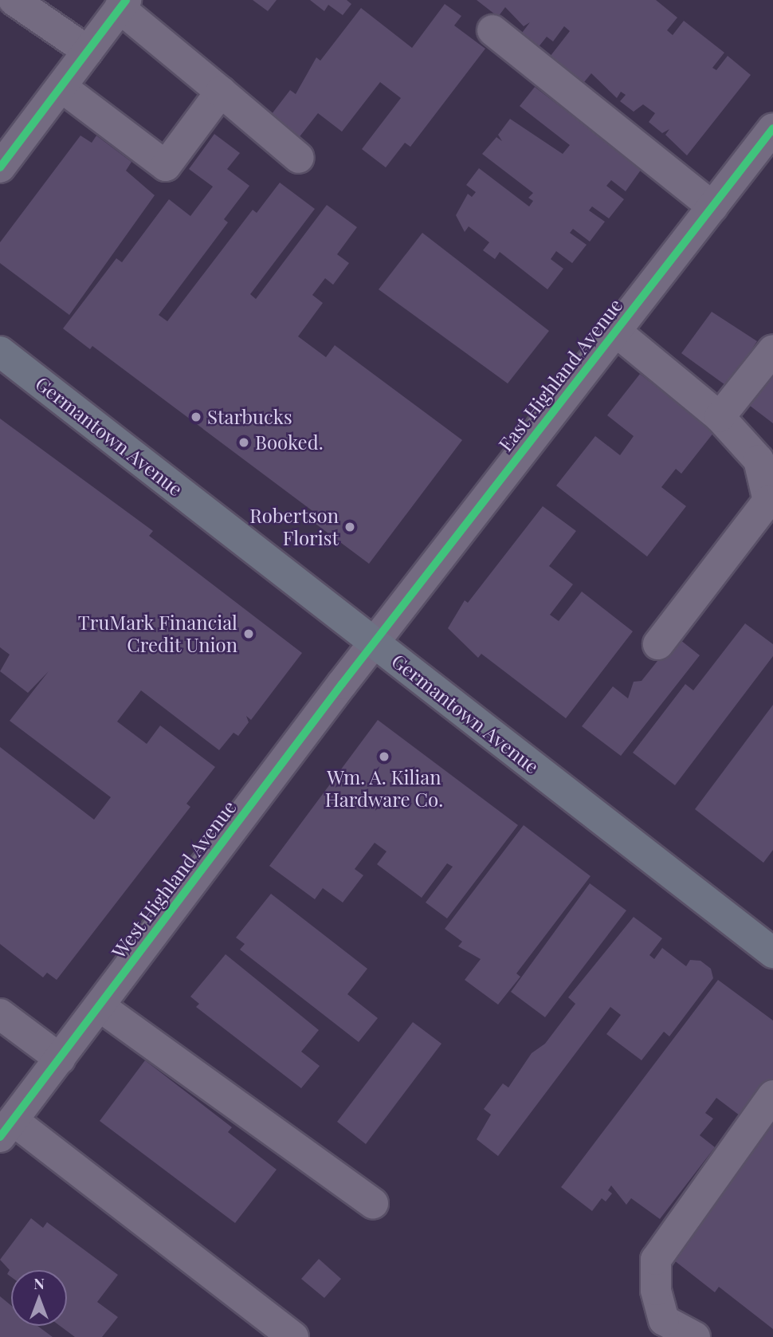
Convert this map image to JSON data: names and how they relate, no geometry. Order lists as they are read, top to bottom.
{
  "streets": {
    "main road": ["Germantown Avenue"],
    "street": ["East Highland Avenue", "West Highland Avenue"]
  },
  "crossings": [
    ["East Highland Avenue", "Germantown Avenue"],
    ["East Highland Avenue", "West Highland Avenue"],
    ["Germantown Avenue", "West Highland Avenue"]
  ],
  "places": [
    "Starbucks",
    "Booked.",
    "Robertson Florist",
    "TruMark Financial Credit Union",
    "Wm. A. Kilian Hardware Co."
  ],
  "north": "top"
}
